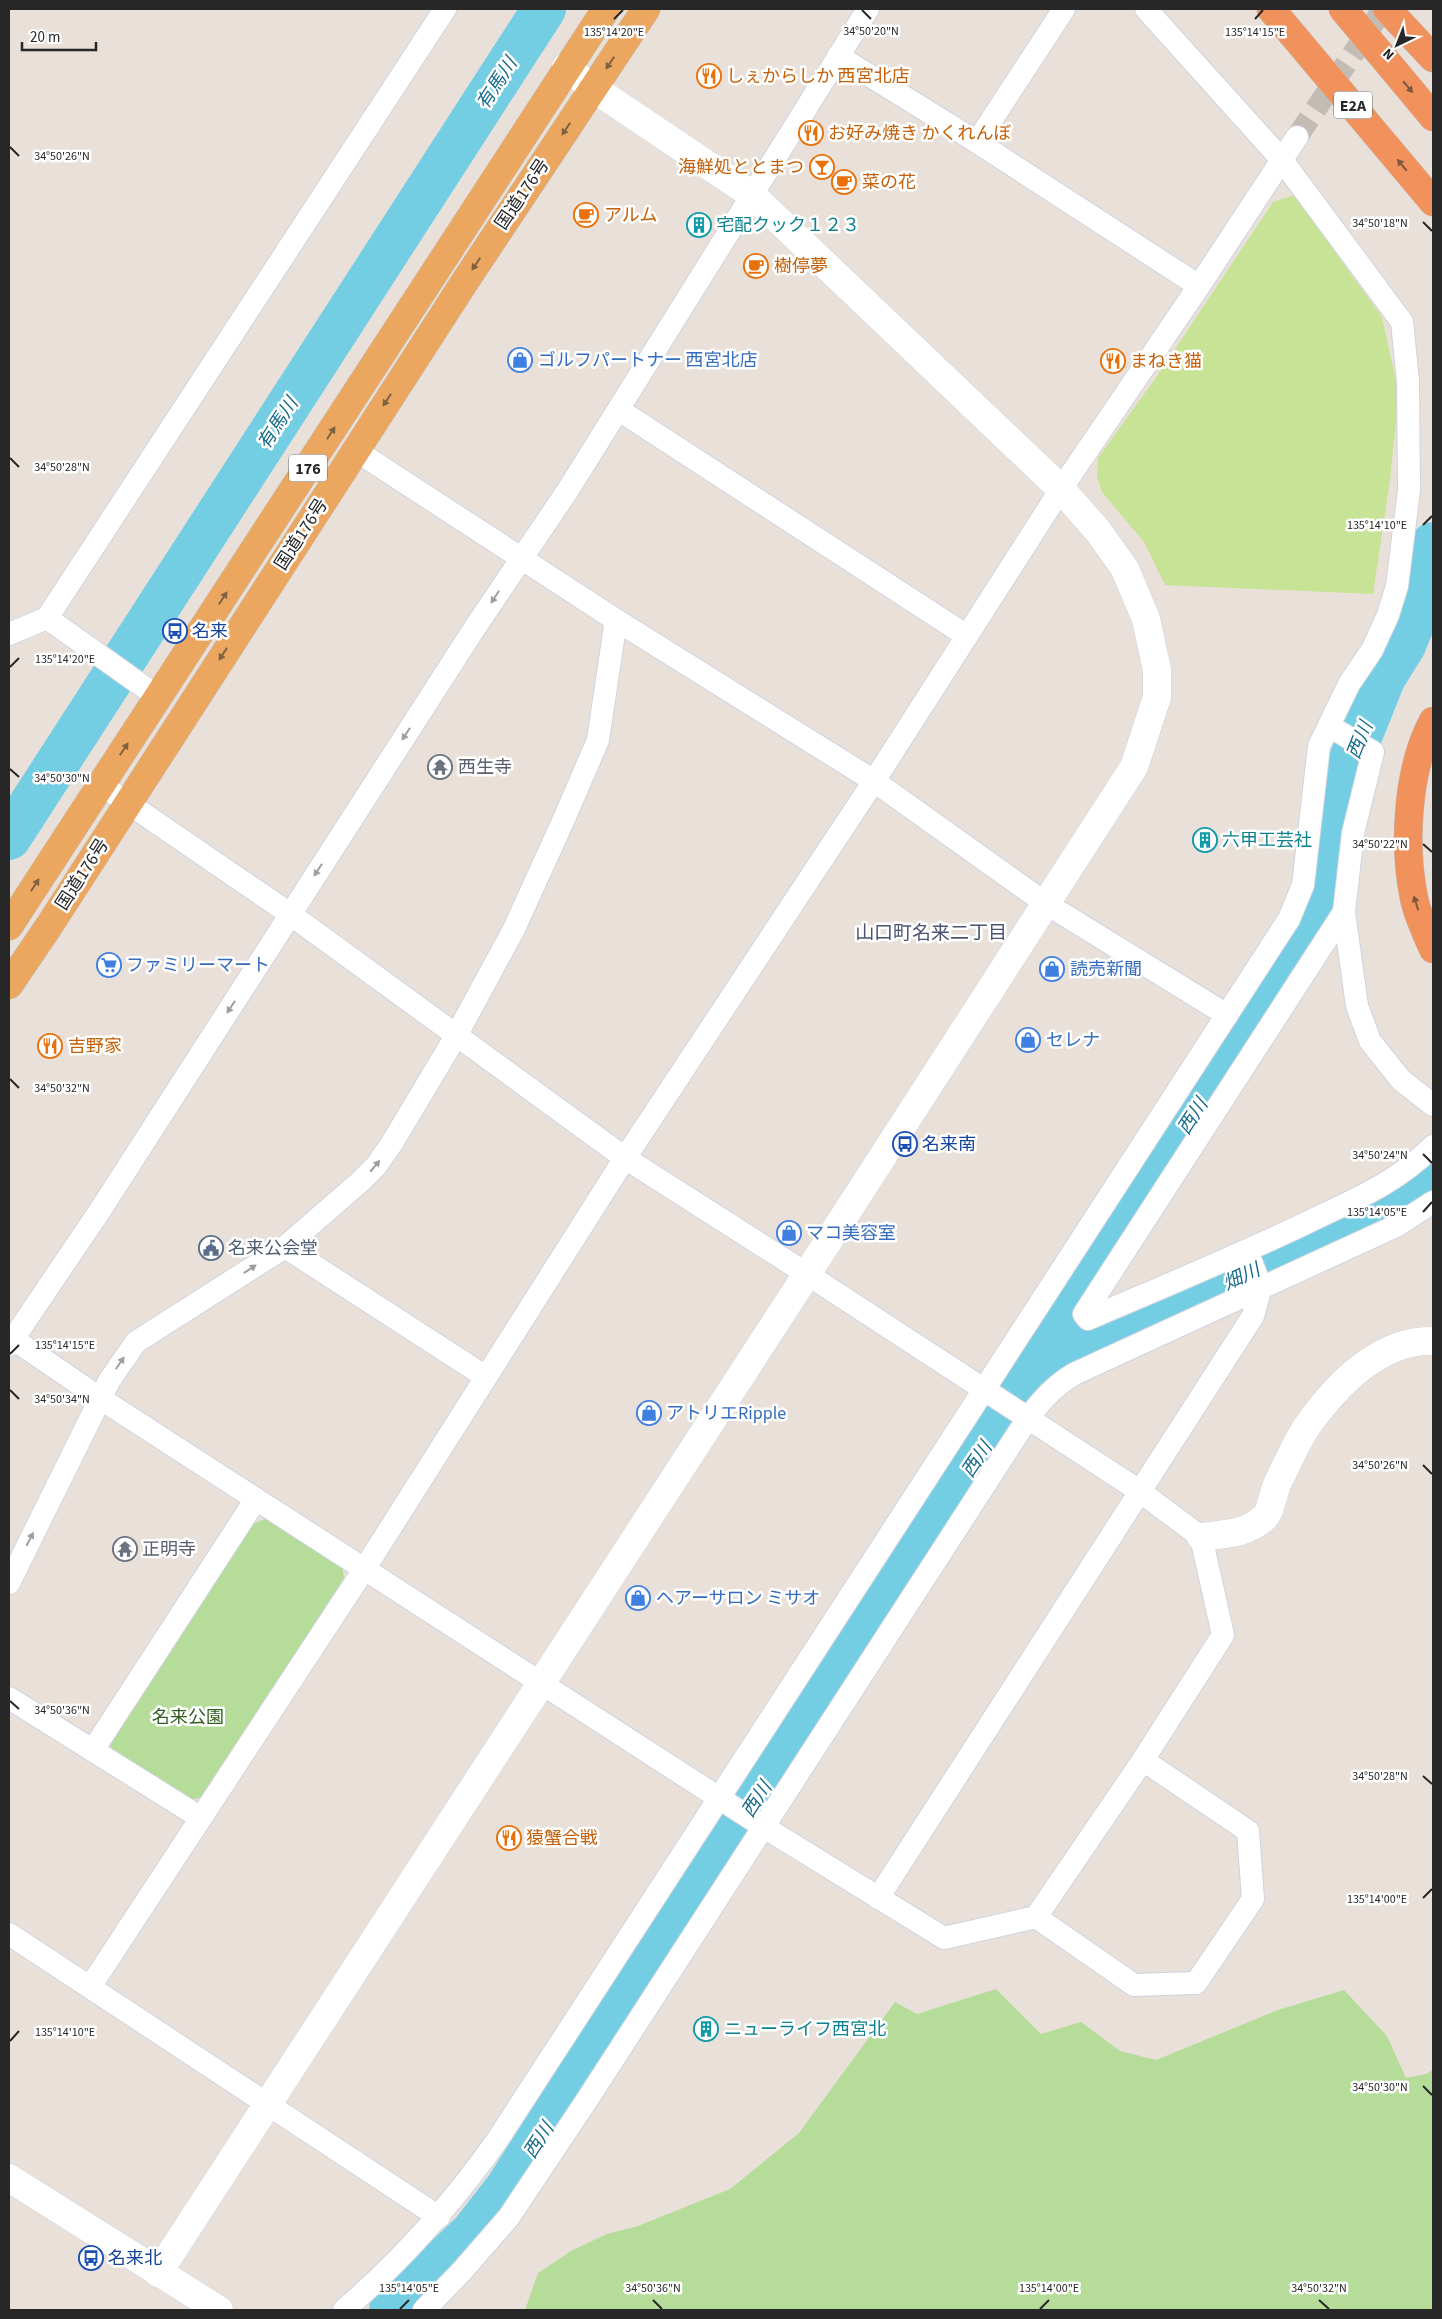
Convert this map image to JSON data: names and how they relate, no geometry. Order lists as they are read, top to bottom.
{
  "streets": {
    "highway": ["E2A", "国道176号", "176"]
  },
  "districts": ["山口町名来二丁目"],
  "water": ["有馬川", "西川", "畑川"],
  "parks": ["名来公園"],
  "places": {
    "restaurant": [
      "しぇからしか 西宮北店",
      "お好み焼き かくれんぼ",
      "まねき猫",
      "吉野家",
      "猿蟹合戦"
    ],
    "bar": ["海鮮処ととまつ"],
    "cafe": ["菜の花", "アルム", "樹停夢"],
    "building": ["宅配クック１２３", "六甲工芸社", "ニューライフ西宮北"],
    "shop": [
      "ゴルフパートナー 西宮北店",
      "読売新聞",
      "セレナ",
      "マコ美容室",
      "アトリエRipple",
      "ヘアーサロン ミサオ"
    ],
    "bus stop": ["名来", "名来南", "名来北"],
    "temple": ["西生寺", "正明寺"],
    "supermarket": ["ファミリーマート"],
    "public building": ["名来公会堂"]
  },
  "scale_bar": "20 m",
  "north": "bottom left",
  "coordinates": [
    "34°50'20\"N",
    "135°14'20\"E",
    "135°14'15\"E",
    "34°50'26\"N",
    "34°50'18\"N",
    "34°50'28\"N",
    "135°14'10\"E",
    "34°50'30\"N",
    "34°50'22\"N",
    "34°50'32\"N",
    "34°50'24\"N",
    "135°14'05\"E",
    "34°50'34\"N",
    "34°50'36\"N",
    "135°14'00\"E"
  ]
}
